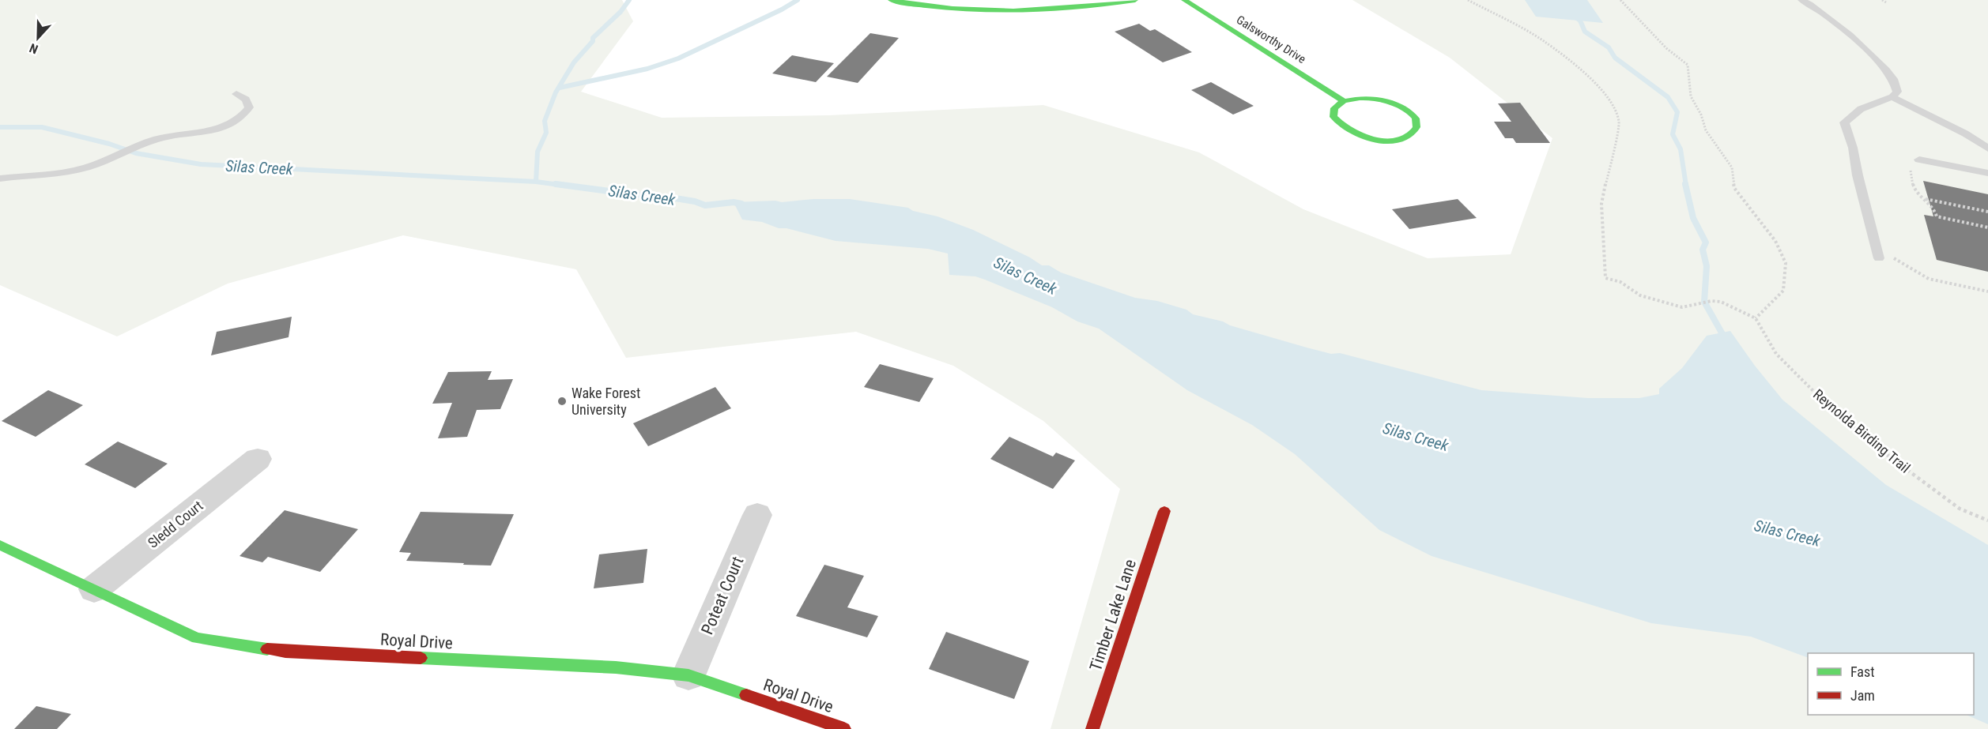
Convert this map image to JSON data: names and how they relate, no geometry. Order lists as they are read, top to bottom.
{
  "streets": {
    "street": [
      "Galsworthy Drive",
      "Sledd Court",
      "Poteat Court",
      "Timber Lake Lane",
      "Royal Drive"
    ],
    "path": ["Reynolda Birding Trail"]
  },
  "crossings": [
    ["Sledd Court", "Royal Drive"],
    ["Poteat Court", "Royal Drive"]
  ],
  "water": ["Silas Creek"],
  "places": ["Wake Forest University"],
  "legend": ["Fast", "Jam"],
  "north": "bottom"
}
